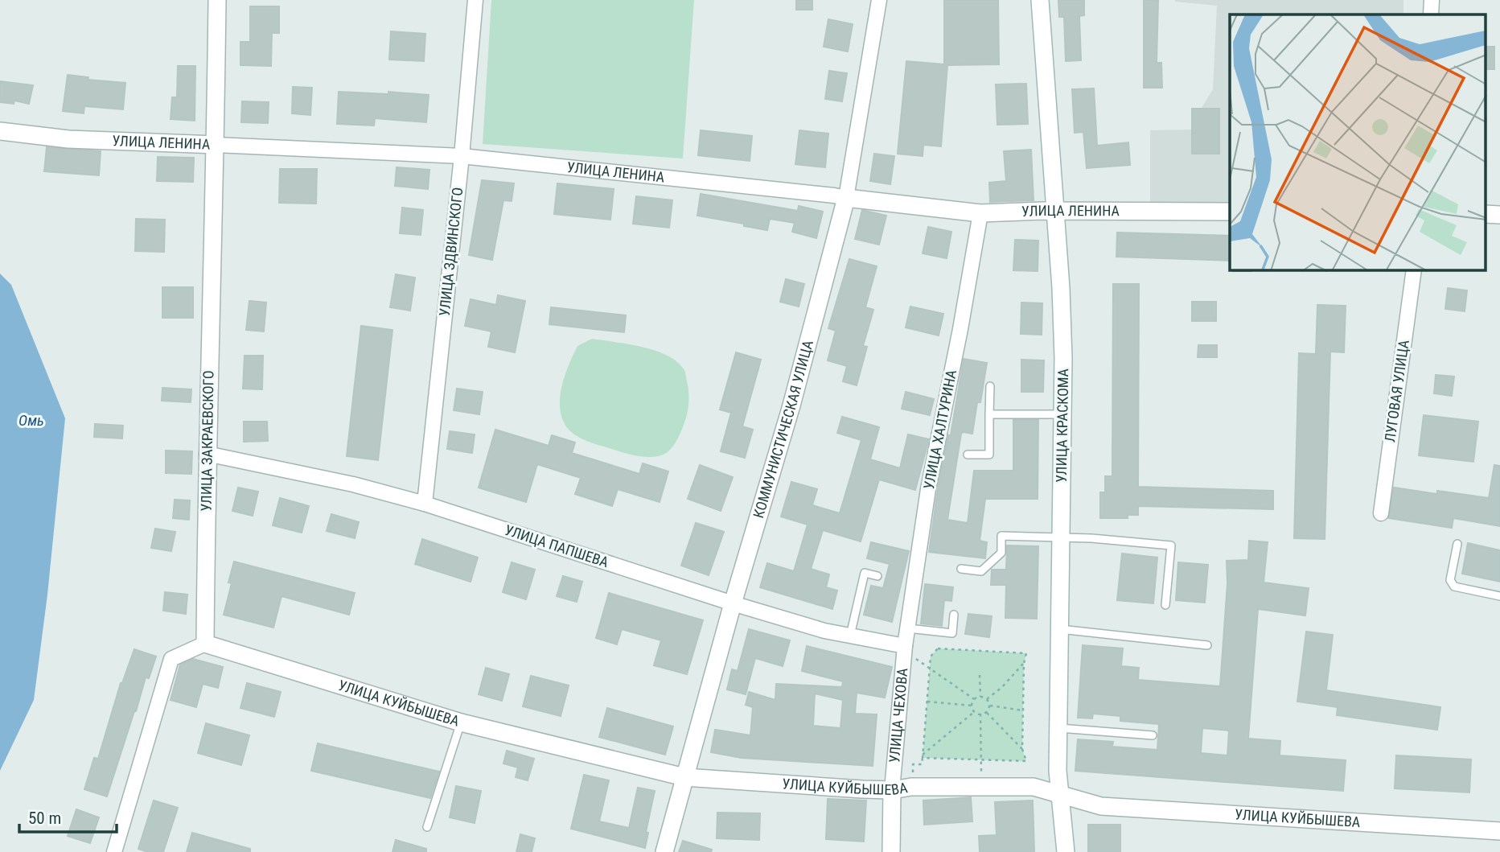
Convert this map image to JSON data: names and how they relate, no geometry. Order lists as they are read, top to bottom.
{
  "streets": {
    "street": [
      "УЛИЦА ЛЕНИНА",
      "УЛИЦА ЗДВИНСКОГО",
      "ЛУГОВАЯ УЛИЦА",
      "УЛИЦА КРАСКОМА",
      "КОММУНИСТИЧЕСКАЯ УЛИЦА",
      "УЛИЦА ХАЛТУРИНА",
      "УЛИЦА ЗАКРАЕВСКОГО",
      "УЛИЦА ПАПШЕВА",
      "УЛИЦА КУЙБЫШЕВА",
      "УЛИЦА ЧЕХОВА"
    ]
  },
  "crossings": [
    ["УЛИЦА ЛЕНИНА", "УЛИЦА ЗДВИНСКОГО"],
    ["УЛИЦА ЛЕНИНА", "УЛИЦА КРАСКОМА"],
    ["УЛИЦА ЛЕНИНА", "КОММУНИСТИЧЕСКАЯ УЛИЦА"],
    ["УЛИЦА ЛЕНИНА", "УЛИЦА ХАЛТУРИНА"],
    ["УЛИЦА ЛЕНИНА", "УЛИЦА ЗАКРАЕВСКОГО"],
    ["УЛИЦА ЗДВИНСКОГО", "УЛИЦА ПАПШЕВА"],
    ["УЛИЦА КРАСКОМА", "УЛИЦА КУЙБЫШЕВА"],
    ["КОММУНИСТИЧЕСКАЯ УЛИЦА", "УЛИЦА ПАПШЕВА"],
    ["КОММУНИСТИЧЕСКАЯ УЛИЦА", "УЛИЦА КУЙБЫШЕВА"],
    ["УЛИЦА ХАЛТУРИНА", "УЛИЦА ПАПШЕВА"],
    ["УЛИЦА ХАЛТУРИНА", "УЛИЦА ЧЕХОВА"],
    ["УЛИЦА ЗАКРАЕВСКОГО", "УЛИЦА ПАПШЕВА"],
    ["УЛИЦА ЗАКРАЕВСКОГО", "УЛИЦА КУЙБЫШЕВА"],
    ["УЛИЦА ПАПШЕВА", "УЛИЦА ЧЕХОВА"],
    ["УЛИЦА КУЙБЫШЕВА", "УЛИЦА ЧЕХОВА"]
  ],
  "water": ["Омь"],
  "scale_bar": "50 m"
}
